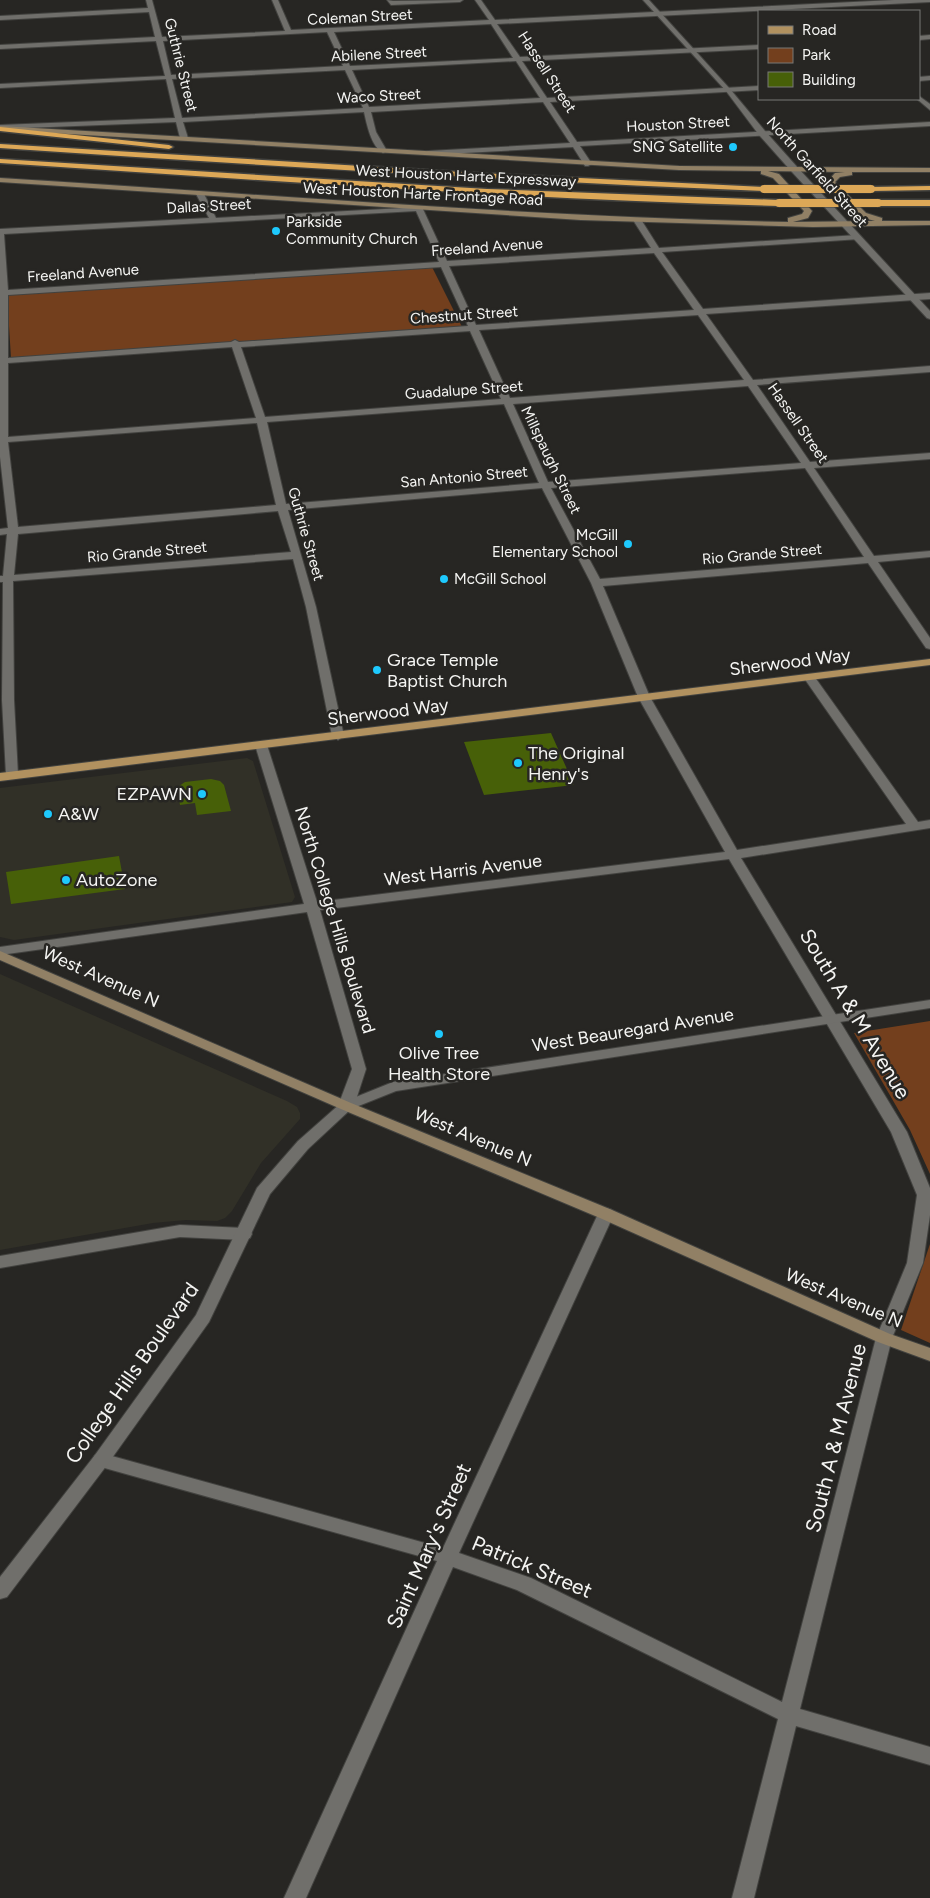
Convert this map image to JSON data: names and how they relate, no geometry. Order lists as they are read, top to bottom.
{
  "streets": {
    "highway": ["West Houston Harte Expressway"],
    "main road": ["West Houston Harte Frontage Road", "Sherwood Way", "West Avenue N"],
    "street": [
      "Coleman Street",
      "Abilene Street",
      "Guthrie Street",
      "Hassell Street",
      "Waco Street",
      "Houston Street",
      "North Garfield Street",
      "Dallas Street",
      "Freeland Avenue",
      "Chestnut Street",
      "Guadalupe Street",
      "Millspaugh Street",
      "San Antonio Street",
      "Rio Grande Street",
      "West Harris Avenue",
      "North College Hills Boulevard",
      "South A & M Avenue",
      "West Beauregard Avenue",
      "College Hills Boulevard",
      "Saint Mary's Street",
      "Patrick Street"
    ]
  },
  "crossings": [
    ["Coleman Street", "Guthrie Street"],
    ["Coleman Street", "Hassell Street"],
    ["Coleman Street", "North Garfield Street"],
    ["Abilene Street", "Guthrie Street"],
    ["Abilene Street", "Hassell Street"],
    ["Abilene Street", "North Garfield Street"],
    ["Guthrie Street", "Waco Street"],
    ["Guthrie Street", "Chestnut Street"],
    ["Guthrie Street", "Guadalupe Street"],
    ["Guthrie Street", "San Antonio Street"],
    ["Guthrie Street", "Rio Grande Street"],
    ["Guthrie Street", "Sherwood Way"],
    ["Hassell Street", "Waco Street"],
    ["Hassell Street", "Houston Street"],
    ["Hassell Street", "West Houston Harte Frontage Road"],
    ["Hassell Street", "Freeland Avenue"],
    ["Hassell Street", "Chestnut Street"],
    ["Hassell Street", "Guadalupe Street"],
    ["Hassell Street", "San Antonio Street"],
    ["Hassell Street", "Rio Grande Street"],
    ["Waco Street", "North Garfield Street"],
    ["Houston Street", "North Garfield Street"],
    ["North Garfield Street", "West Houston Harte Frontage Road"],
    ["North Garfield Street", "Freeland Avenue"],
    ["North Garfield Street", "Chestnut Street"],
    ["West Houston Harte Frontage Road", "Dallas Street"],
    ["West Houston Harte Frontage Road", "Millspaugh Street"],
    ["Dallas Street", "Millspaugh Street"],
    ["Freeland Avenue", "Millspaugh Street"],
    ["Chestnut Street", "Millspaugh Street"],
    ["Guadalupe Street", "Millspaugh Street"],
    ["Millspaugh Street", "San Antonio Street"],
    ["Millspaugh Street", "Rio Grande Street"],
    ["Millspaugh Street", "Sherwood Way"],
    ["Millspaugh Street", "South A & M Avenue"],
    ["Sherwood Way", "North College Hills Boulevard"],
    ["Sherwood Way", "South A & M Avenue"],
    ["West Harris Avenue", "North College Hills Boulevard"],
    ["West Harris Avenue", "South A & M Avenue"],
    ["North College Hills Boulevard", "West Avenue N"],
    ["North College Hills Boulevard", "West Beauregard Avenue"],
    ["North College Hills Boulevard", "College Hills Boulevard"],
    ["West Avenue N", "South A & M Avenue"],
    ["West Avenue N", "West Beauregard Avenue"],
    ["West Avenue N", "College Hills Boulevard"],
    ["West Avenue N", "Saint Mary's Street"],
    ["South A & M Avenue", "West Beauregard Avenue"],
    ["South A & M Avenue", "Patrick Street"],
    ["West Beauregard Avenue", "College Hills Boulevard"],
    ["College Hills Boulevard", "Patrick Street"],
    ["Saint Mary's Street", "Patrick Street"]
  ],
  "places": [
    "SNG Satellite",
    "Parkside Community Church",
    "McGill Elementary School",
    "McGill School",
    "Grace Temple Baptist Church",
    "The Original Henry's",
    "EZPAWN",
    "A&W",
    "AutoZone",
    "Olive Tree Health Store"
  ],
  "legend": ["Road", "Park", "Building"]
}
